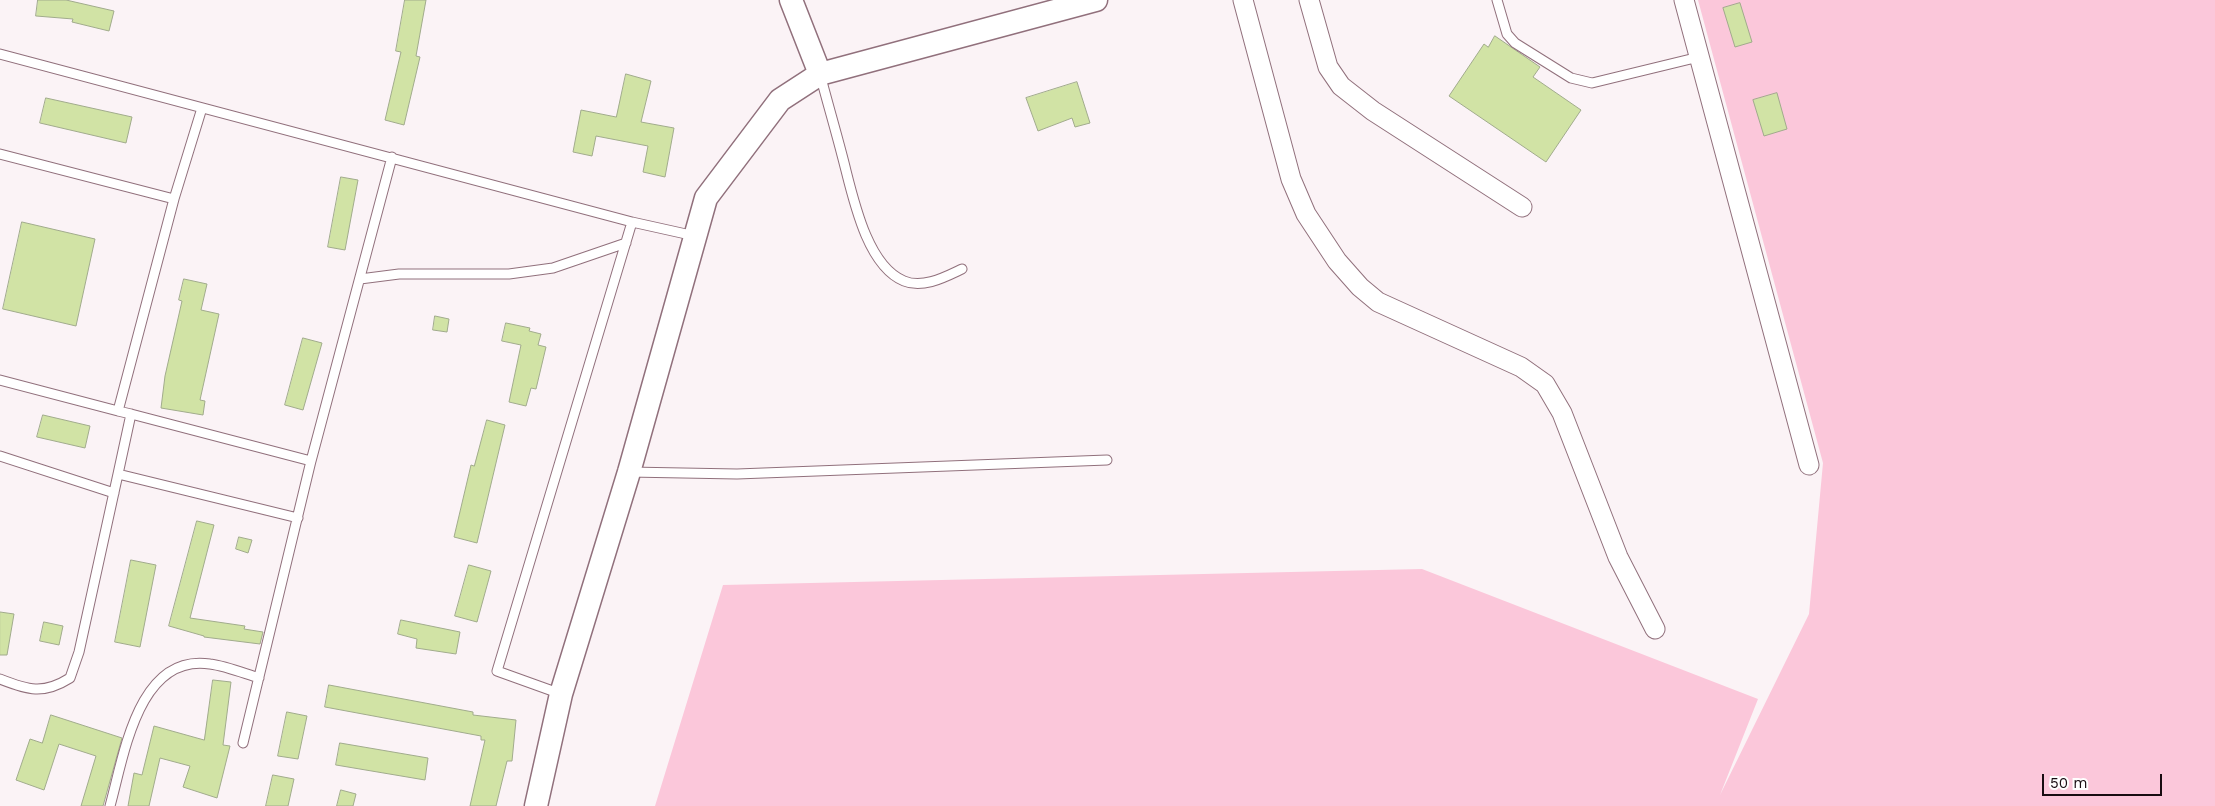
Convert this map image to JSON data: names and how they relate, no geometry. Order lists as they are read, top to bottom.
{
  "scale_bar": "50 m"
}
